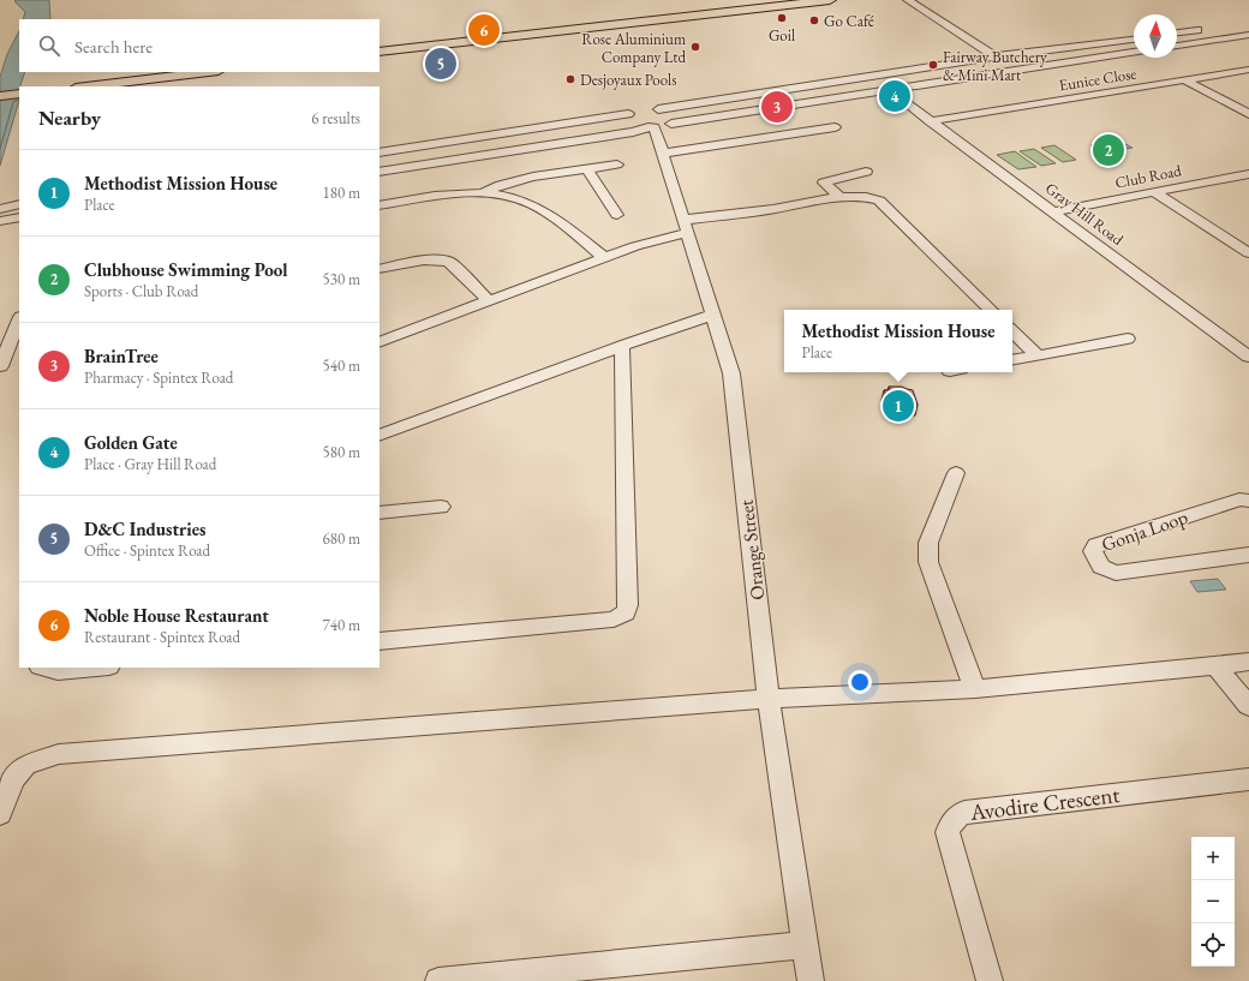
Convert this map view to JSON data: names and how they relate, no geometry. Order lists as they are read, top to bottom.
{
  "streets": {
    "street": [
      "Eunice Close",
      "Club Road",
      "Gray Hill Road",
      "Gonja Loop",
      "Orange Street",
      "Avodire Crescent"
    ]
  },
  "crossings": [
    ["Eunice Close", "Gray Hill Road"],
    ["Club Road", "Gray Hill Road"]
  ],
  "places": [
    "Goil",
    "Go Café",
    "Rose Aluminium Company Ltd",
    "Fairway Butchery & Mini Mart",
    "Desjoyaux Pools"
  ],
  "north": "top",
  "page": {
    "pins": [
      "6",
      "5",
      "4",
      "3",
      "2",
      "1"
    ],
    "search": "Search here",
    "heading": ["Nearby", "6 results"],
    "list": [
      {
        "mark": "1",
        "name": "Methodist Mission House",
        "note": "Place",
        "value": "180 m"
      },
      {
        "mark": "2",
        "name": "Clubhouse Swimming Pool",
        "note": "Sports · Club Road",
        "value": "530 m"
      },
      {
        "mark": "3",
        "name": "BrainTree",
        "note": "Pharmacy · Spintex Road",
        "value": "540 m"
      },
      {
        "mark": "4",
        "name": "Golden Gate",
        "note": "Place · Gray Hill Road",
        "value": "580 m"
      },
      {
        "mark": "5",
        "name": "D&C Industries",
        "note": "Office · Spintex Road",
        "value": "680 m"
      },
      {
        "mark": "6",
        "name": "Noble House Restaurant",
        "note": "Restaurant · Spintex Road",
        "value": "740 m"
      }
    ],
    "popup": ["Methodist Mission House", "Place"],
    "map_buttons": ["+", "−"]
  }
}
